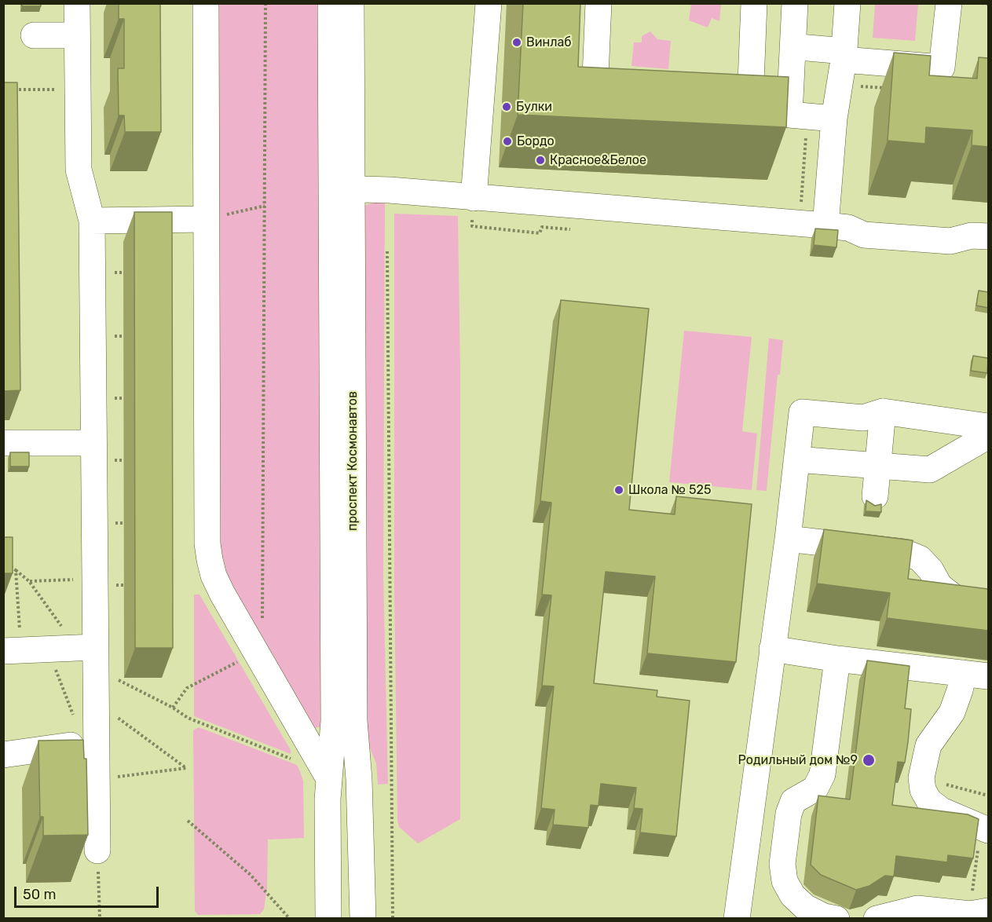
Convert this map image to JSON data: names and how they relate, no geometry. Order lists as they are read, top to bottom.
{
  "streets": {
    "street": ["проспект Космонавтов"]
  },
  "places": [
    "Винлаб",
    "Булки",
    "Бордо",
    "Красное&Белое",
    "Школа № 525",
    "Родильный дом №9"
  ],
  "scale_bar": "50 m"
}
